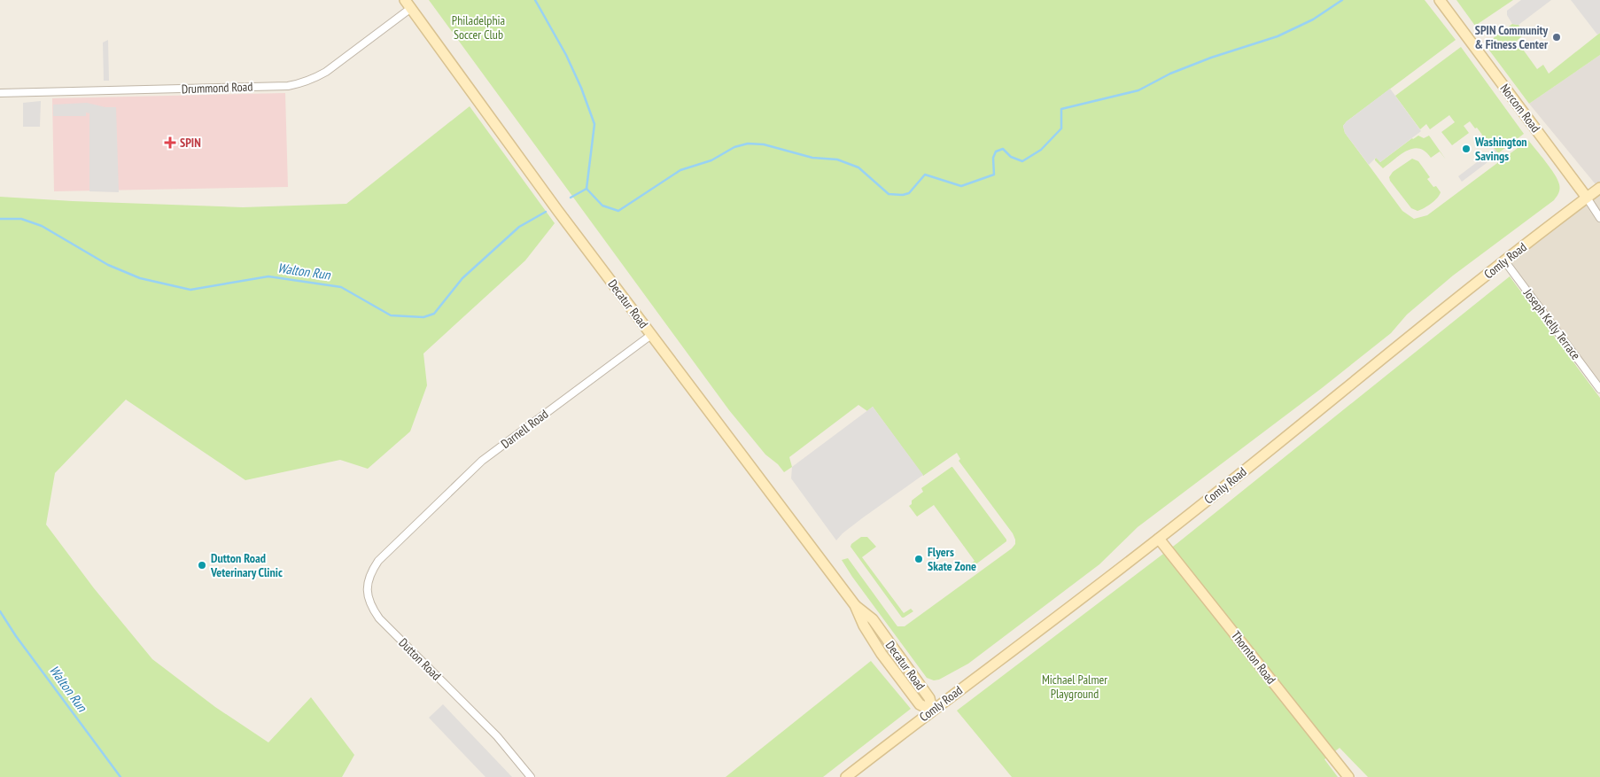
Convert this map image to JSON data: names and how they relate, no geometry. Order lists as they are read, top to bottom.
{
  "streets": {
    "street": [
      "Drummond Road",
      "Norcom Road",
      "Comly Road",
      "Decatur Road",
      "Joseph Kelly Terrace",
      "Darnell Road",
      "Thornton Road",
      "Dutton Road"
    ]
  },
  "crossings": [
    ["Drummond Road", "Decatur Road"],
    ["Norcom Road", "Comly Road"],
    ["Comly Road", "Decatur Road"],
    ["Comly Road", "Joseph Kelly Terrace"],
    ["Comly Road", "Thornton Road"],
    ["Decatur Road", "Darnell Road"],
    ["Darnell Road", "Dutton Road"]
  ],
  "water": ["Walton Run"],
  "parks": ["Philadelphia Soccer Club", "Michael Palmer Playground"],
  "places": {
    "other": [
      "SPIN Community & Fitness Center",
      "Washington Savings",
      "Flyers Skate Zone",
      "Dutton Road Veterinary Clinic"
    ],
    "health": ["SPIN"]
  }
}
